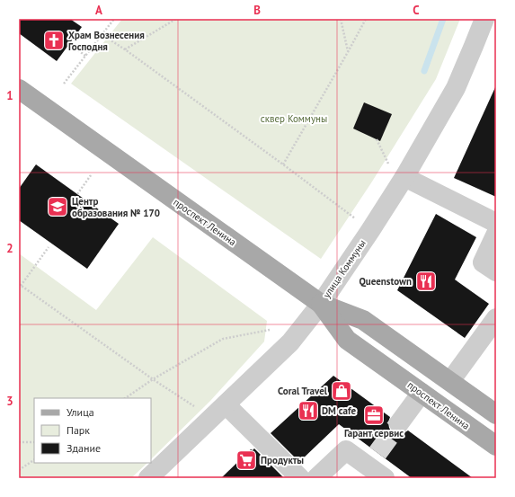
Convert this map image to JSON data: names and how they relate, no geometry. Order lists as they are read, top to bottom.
{
  "streets": {
    "main road": ["проспект Ленина"],
    "street": ["улица Коммуны"]
  },
  "crossings": [
    ["проспект Ленина", "улица Коммуны"]
  ],
  "parks": ["сквер Коммуны"],
  "places": {
    "church": ["Храм Вознесения Господня"],
    "school or university": ["Центр образования № 170"],
    "restaurant": ["Queenstown", "DM cafe"],
    "shop": ["Coral Travel"],
    "office": ["Гарант сервис"],
    "supermarket": ["Продукты"]
  },
  "legend": ["Улица", "Парк", "Здание"],
  "grid": {
    "columns": ["A", "B", "C"],
    "rows": ["1", "2", "3"]
  }
}
